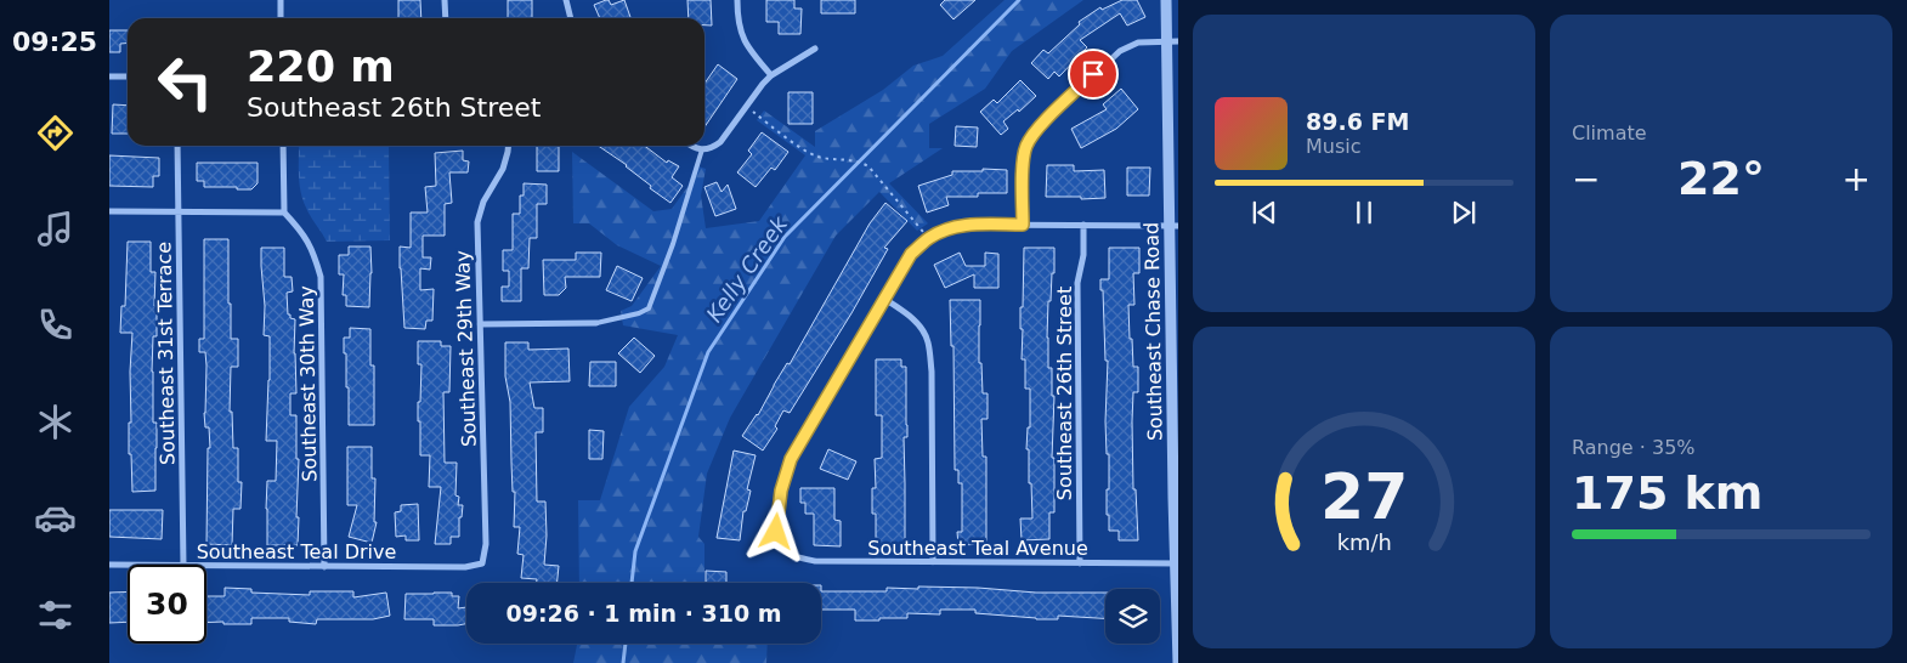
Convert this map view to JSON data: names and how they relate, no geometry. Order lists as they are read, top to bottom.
{
  "streets": {
    "street": [
      "Southeast Chase Road",
      "Southeast 29th Way",
      "Southeast 31st Terrace",
      "Southeast 30th Way",
      "Southeast 26th Street",
      "Southeast Teal Avenue",
      "Southeast Teal Drive"
    ]
  },
  "crossings": [
    ["Southeast Chase Road", "Southeast Teal Avenue"],
    ["Southeast 29th Way", "Southeast Teal Drive"],
    ["Southeast 30th Way", "Southeast Teal Drive"],
    ["Southeast 26th Street", "Southeast Teal Avenue"]
  ],
  "water": ["Kelly Creek"],
  "page": {
    "tabs": "09:25",
    "tile": [
      "Climate",
      ["Range · 35%", "175 km"]
    ],
    "turn": ["220 m", "Southeast 26th Street"],
    "song": ["89.6 FM", "Music"],
    "heat": ["−", "22°", "+"],
    "limit": "30",
    "trip": "09:26 · 1 min · 310 m",
    "gauge": ["27", "km/h"]
  }
}
